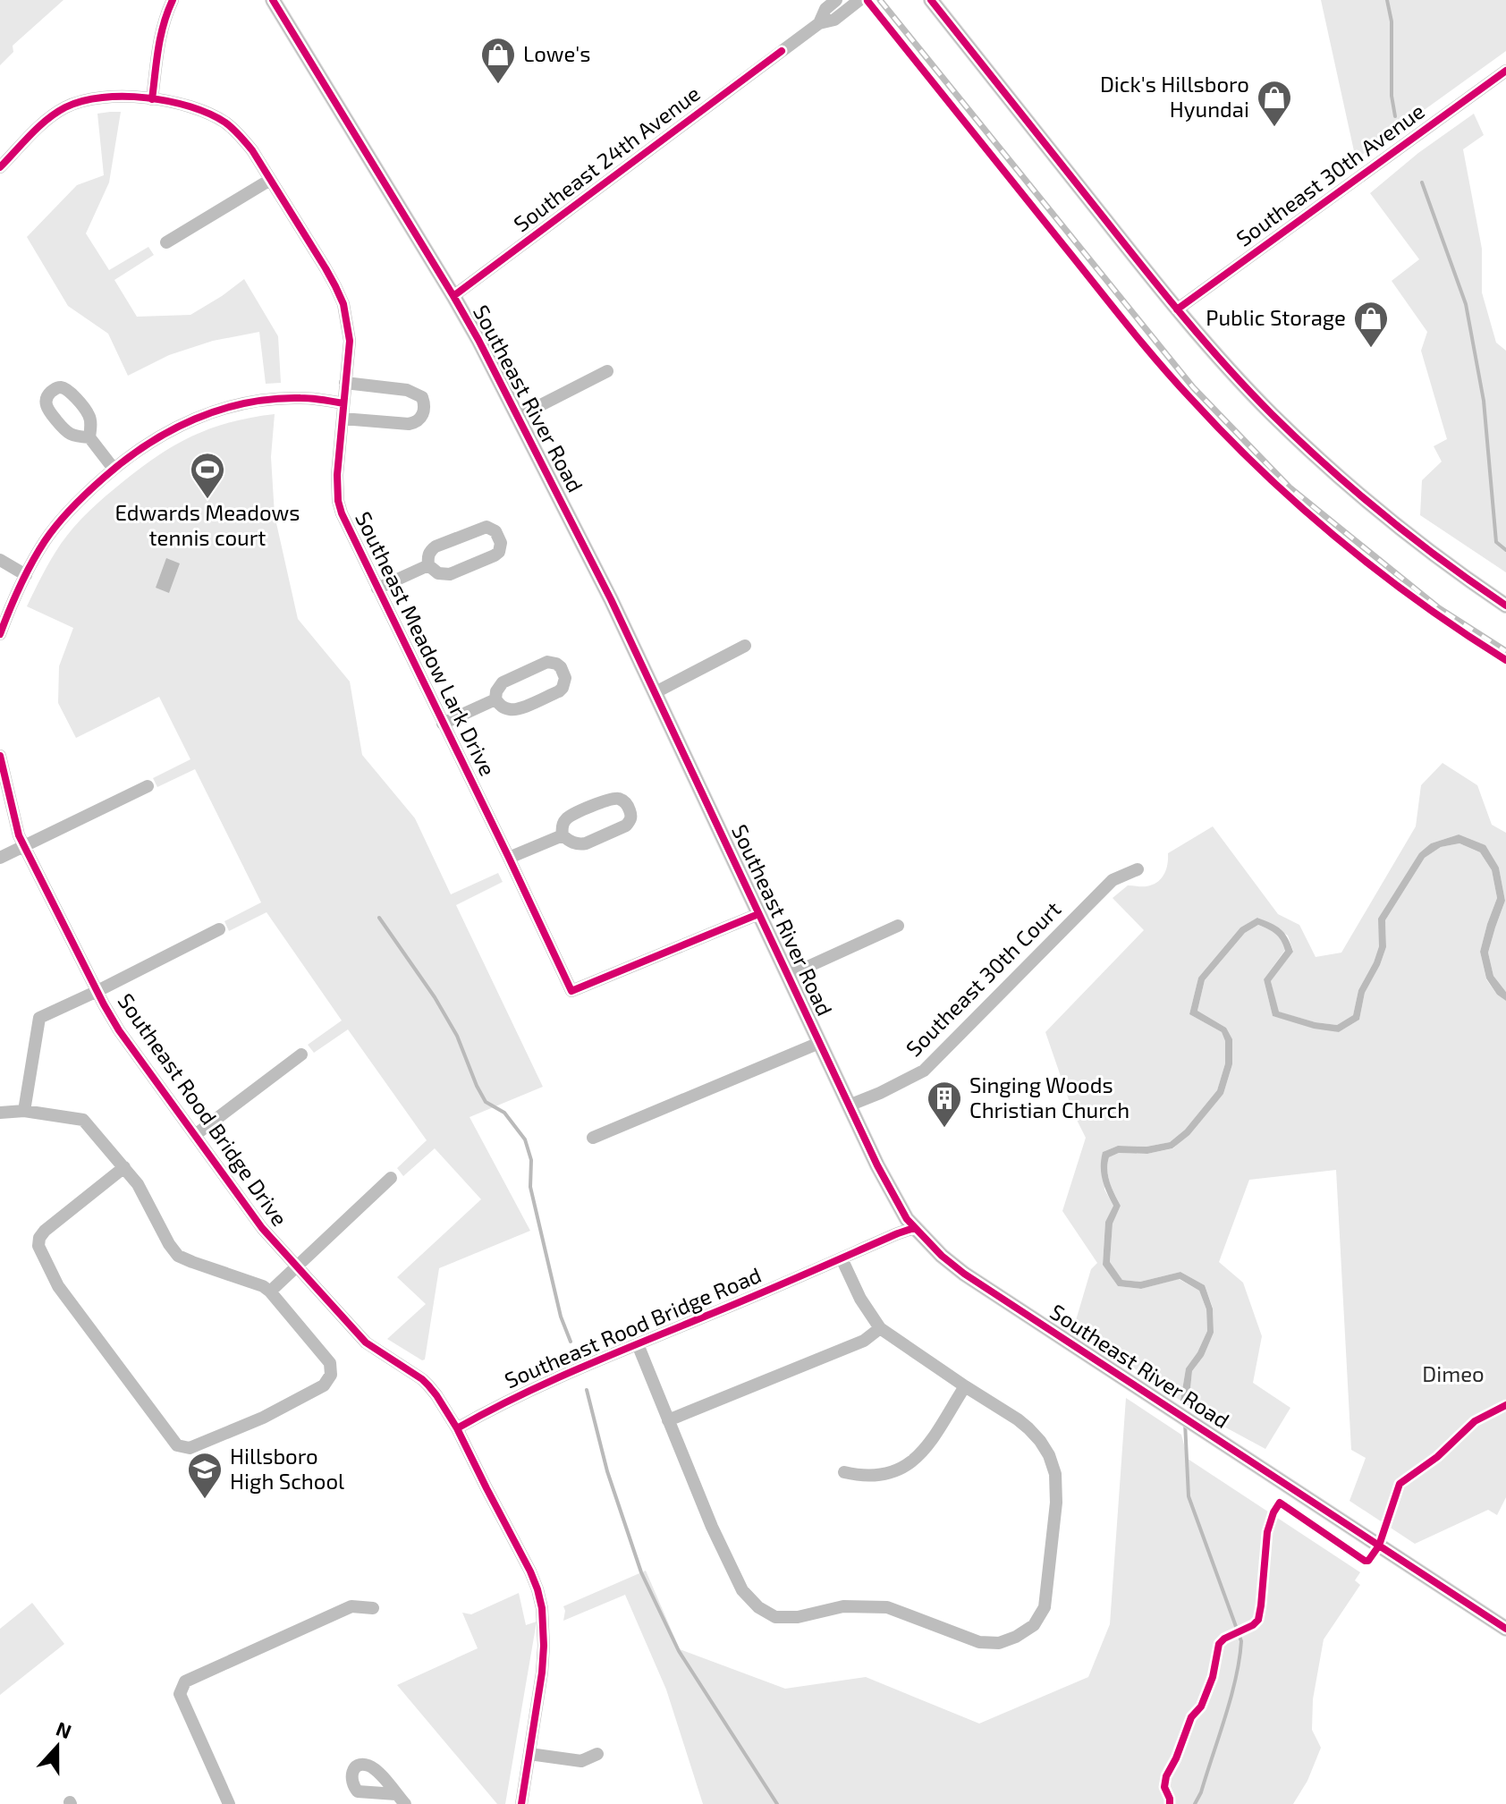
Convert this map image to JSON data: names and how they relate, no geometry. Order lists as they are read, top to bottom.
{
  "streets": {
    "main road": ["Southeast River Road"],
    "street": [
      "Southeast 24th Avenue",
      "Southeast 30th Avenue",
      "Southeast Meadow Lark Drive",
      "Southeast 30th Court",
      "Southeast Rood Bridge Drive",
      "Southeast Rood Bridge Road"
    ]
  },
  "crossings": [
    ["Southeast 24th Avenue", "Southeast River Road"],
    ["Southeast River Road", "Southeast Meadow Lark Drive"],
    ["Southeast River Road", "Southeast 30th Court"],
    ["Southeast River Road", "Southeast Rood Bridge Road"],
    ["Southeast Rood Bridge Drive", "Southeast Rood Bridge Road"]
  ],
  "parks": ["Dimeo"],
  "places": {
    "shop": ["Lowe's", "Dick's Hillsboro Hyundai", "Public Storage"],
    "sports": ["Edwards Meadows tennis court"],
    "building": ["Singing Woods Christian Church"],
    "school or university": ["Hillsboro High School"]
  },
  "north": "top"
}
